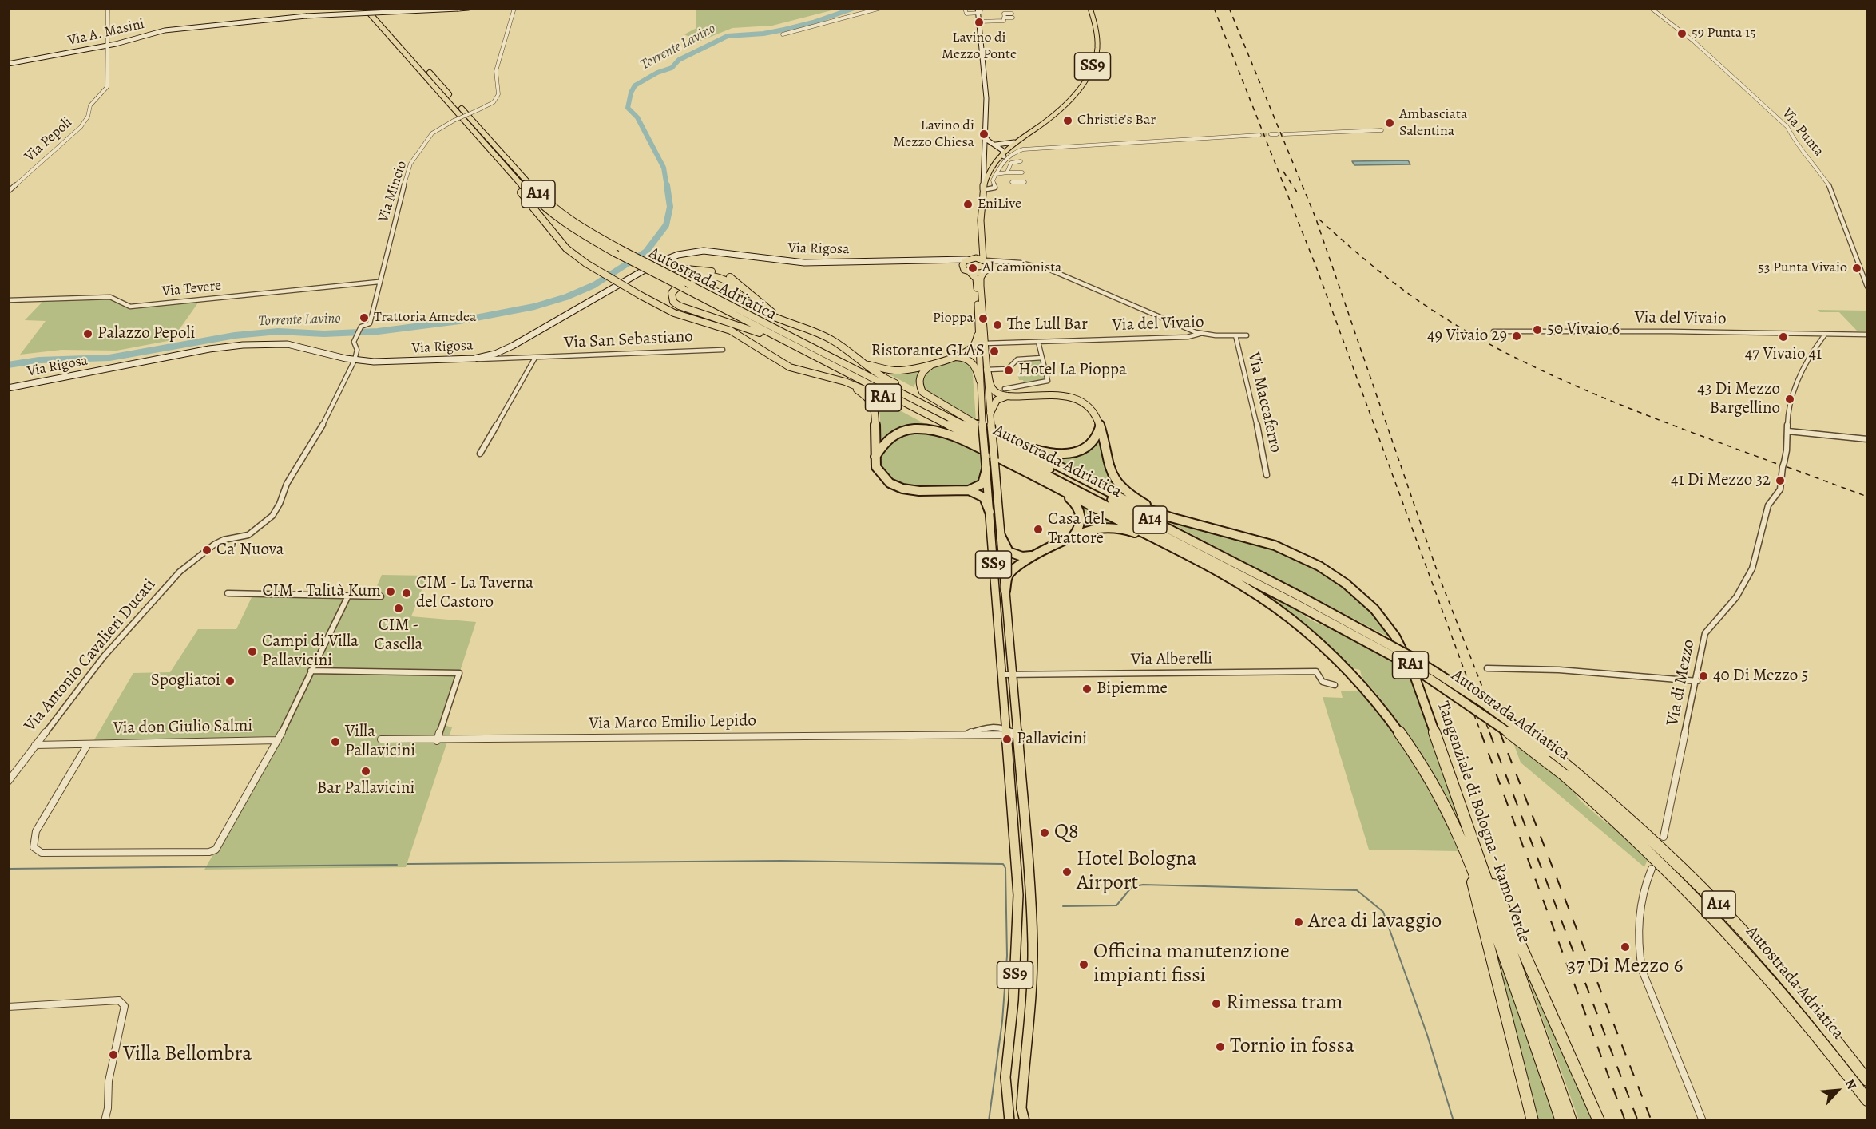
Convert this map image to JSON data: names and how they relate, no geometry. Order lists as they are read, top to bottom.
{
  "streets": {
    "highway": [
      "A14",
      "Autostrada Adriatica",
      "RA1",
      "Tangenziale di Bologna - Ramo Verde"
    ],
    "main road": ["Via A. Masini", "SS9", "Via Rigosa"],
    "street": [
      "Via Punta",
      "Via Pepoli",
      "Via Mincio",
      "Via Tevere",
      "Via del Vivaio",
      "Via San Sebastiano",
      "Via Maccaferro",
      "Via Antonio Cavalieri Ducati",
      "Via Alberelli",
      "Via di Mezzo",
      "Via Marco Emilio Lepido",
      "Via don Giulio Salmi"
    ]
  },
  "crossings": [
    ["Via A. Masini", "Via Pepoli"],
    ["SS9", "Via del Vivaio"],
    ["SS9", "RA1"],
    ["SS9", "Via Alberelli"],
    ["SS9", "Via Marco Emilio Lepido"],
    ["SS9", "Tangenziale di Bologna - Ramo Verde"],
    ["Via Mincio", "Via Rigosa"],
    ["Via Mincio", "Via Tevere"],
    ["Via Mincio", "Via Antonio Cavalieri Ducati"],
    ["Via Rigosa", "Via San Sebastiano"],
    ["Via Rigosa", "Via Antonio Cavalieri Ducati"],
    ["Via del Vivaio", "Via Maccaferro"],
    ["Via del Vivaio", "Via di Mezzo"],
    ["RA1", "Tangenziale di Bologna - Ramo Verde"],
    ["Via Antonio Cavalieri Ducati", "Via don Giulio Salmi"]
  ],
  "water": ["Torrente Lavino"],
  "places": [
    "Lavino di Mezzo Ponte",
    "59 Punta 15",
    "Christie's Bar",
    "Ambasciata Salentina",
    "Lavino di Mezzo Chiesa",
    "EniLive",
    "Al camionista",
    "53 Punta Vivaio",
    "Trattoria Amedea",
    "Pioppa",
    "The Lull Bar",
    "50 Vivaio 6",
    "Palazzo Pepoli",
    "49 Vivaio 29",
    "47 Vivaio 41",
    "Ristorante GLAS",
    "Hotel La Pioppa",
    "43 Di Mezzo Bargellino",
    "41 Di Mezzo 32",
    "Casa del Trattore",
    "Ca' Nuova",
    "CIM - Talità Kum",
    "CIM - La Taverna del Castoro",
    "CIM - Casella",
    "Campi di Villa Pallavicini",
    "40 Di Mezzo 5",
    "Spogliatoi",
    "Bipiemme",
    "Pallavicini",
    "Villa Pallavicini",
    "Bar Pallavicini",
    "Q8",
    "Hotel Bologna Airport",
    "Area di lavaggio",
    "37 Di Mezzo 6",
    "Officina manutenzione impianti fissi",
    "Rimessa tram",
    "Tornio in fossa",
    "Villa Bellombra"
  ],
  "north": "top right"
}
